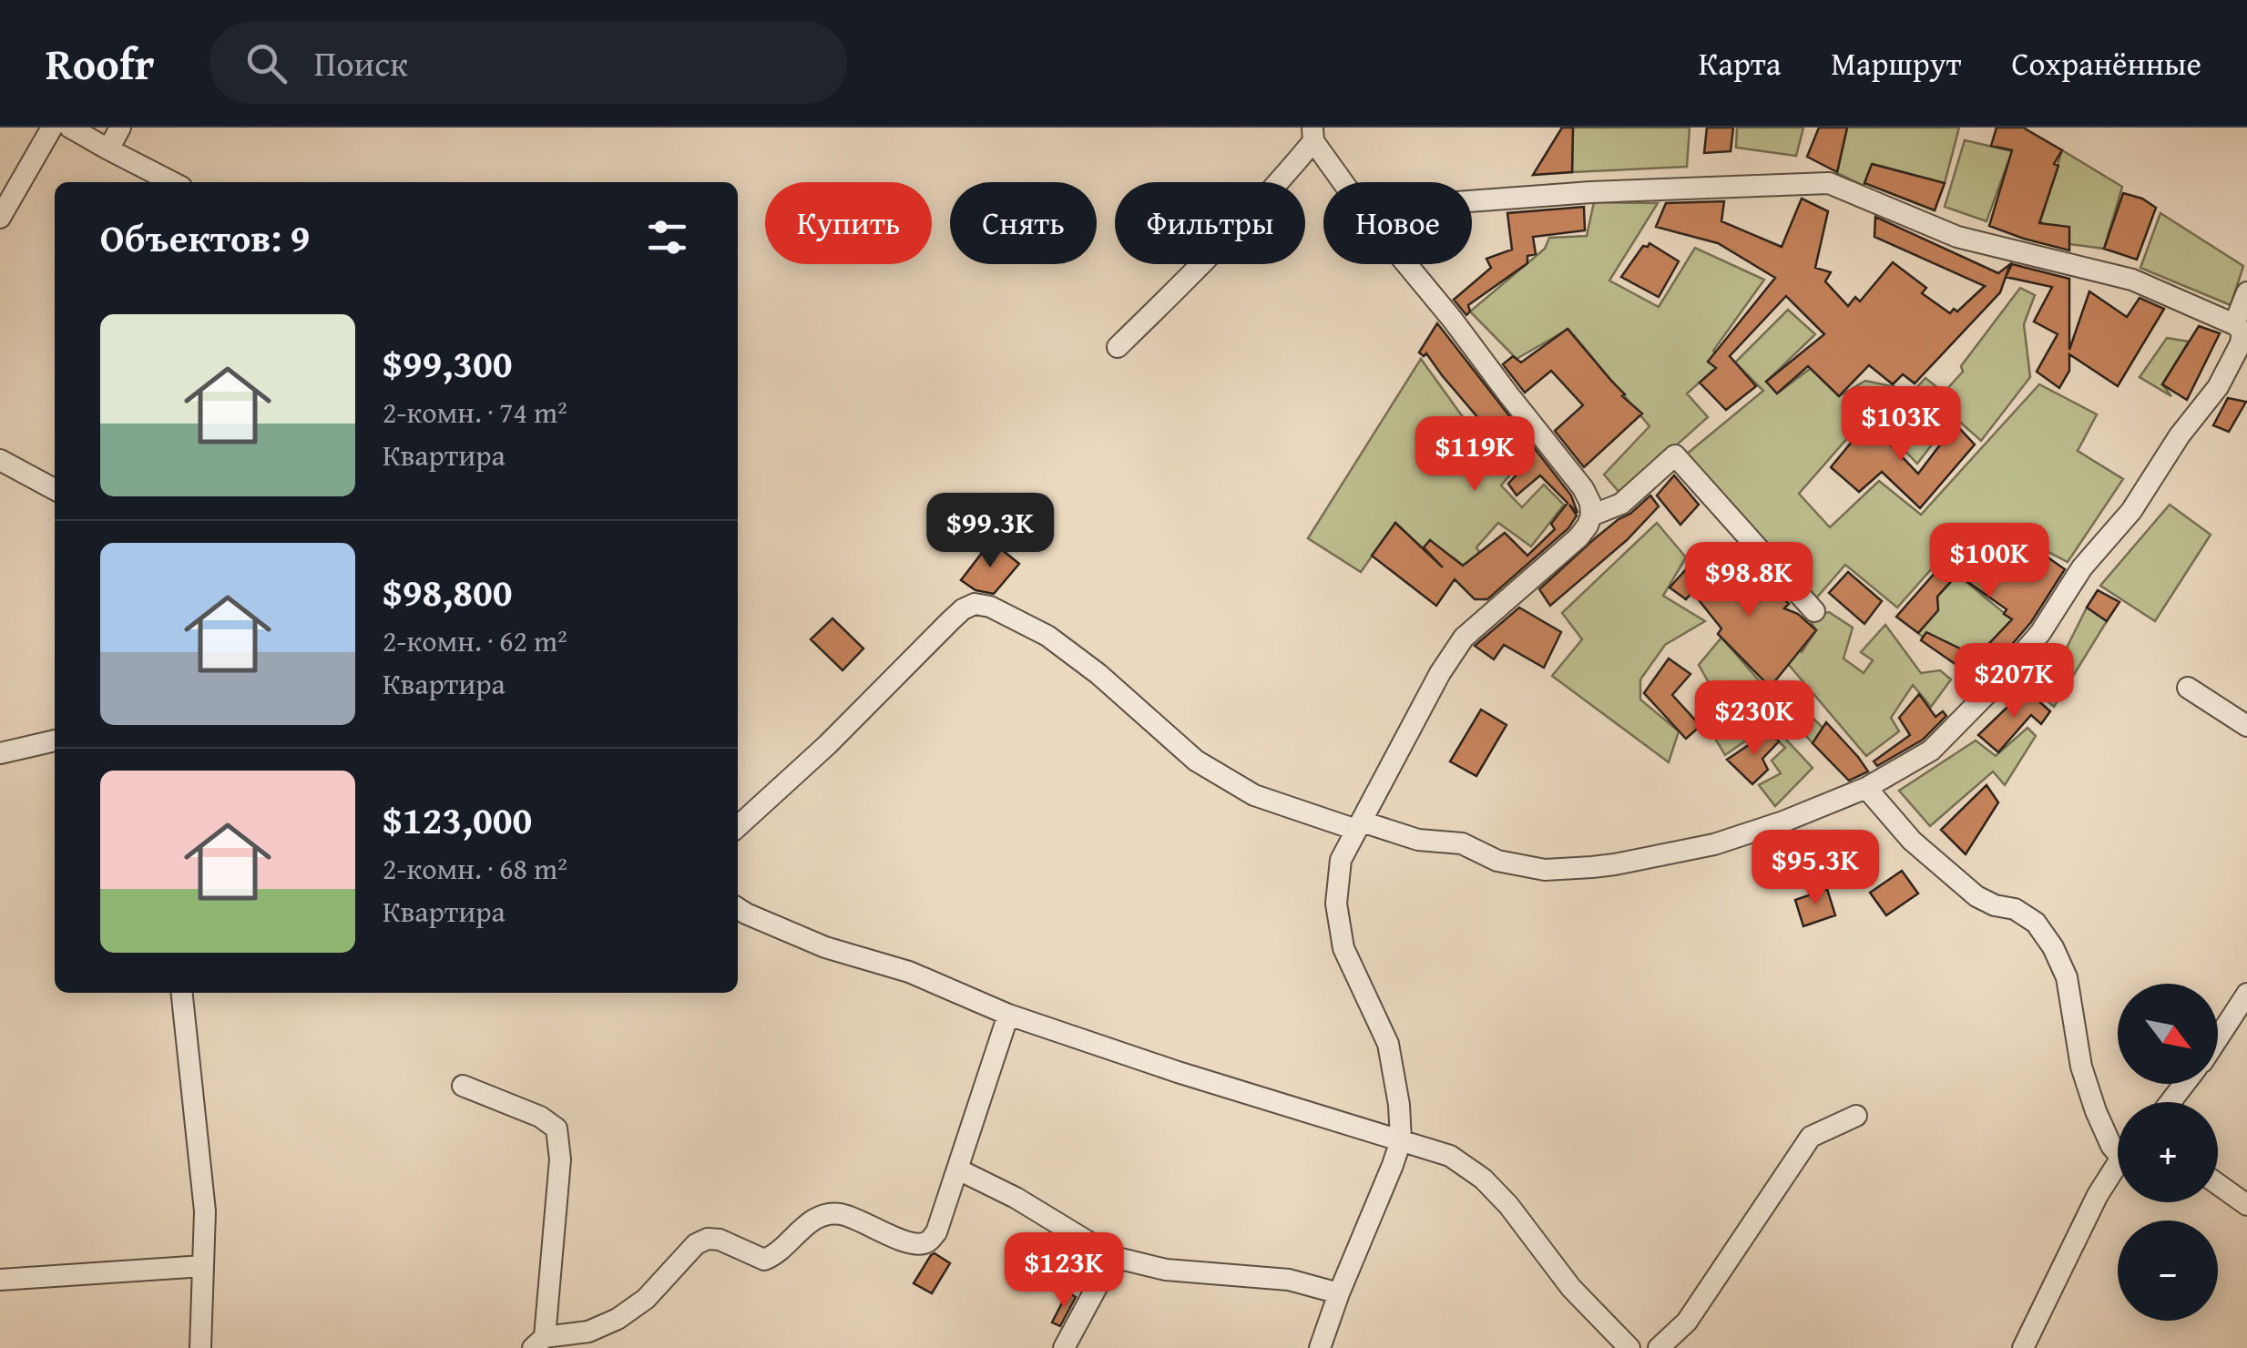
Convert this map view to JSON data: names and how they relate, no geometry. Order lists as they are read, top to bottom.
{
  "north": "bottom right",
  "page": {
    "header": "Roofr",
    "search": "Поиск",
    "nav": ["Карта", "Маршрут", "Сохранённые"],
    "chip": [
      "Купить",
      "Снять",
      "Фильтры",
      "Новое"
    ],
    "heading": "Объектов: 9",
    "list": [
      {
        "name": "$99,300",
        "note": "2-комн. · 74 m² · Квартира"
      },
      {
        "name": "$98,800",
        "note": "2-комн. · 62 m² · Квартира"
      },
      {
        "name": "$123,000",
        "note": "2-комн. · 68 m² · Квартира"
      }
    ],
    "price": [
      "$103K",
      "$119K",
      "$99.3K",
      "$100K",
      "$98.8K",
      "$207K",
      "$230K",
      "$95.3K",
      "$123K"
    ],
    "map_buttons": ["+", "−"]
  }
}
